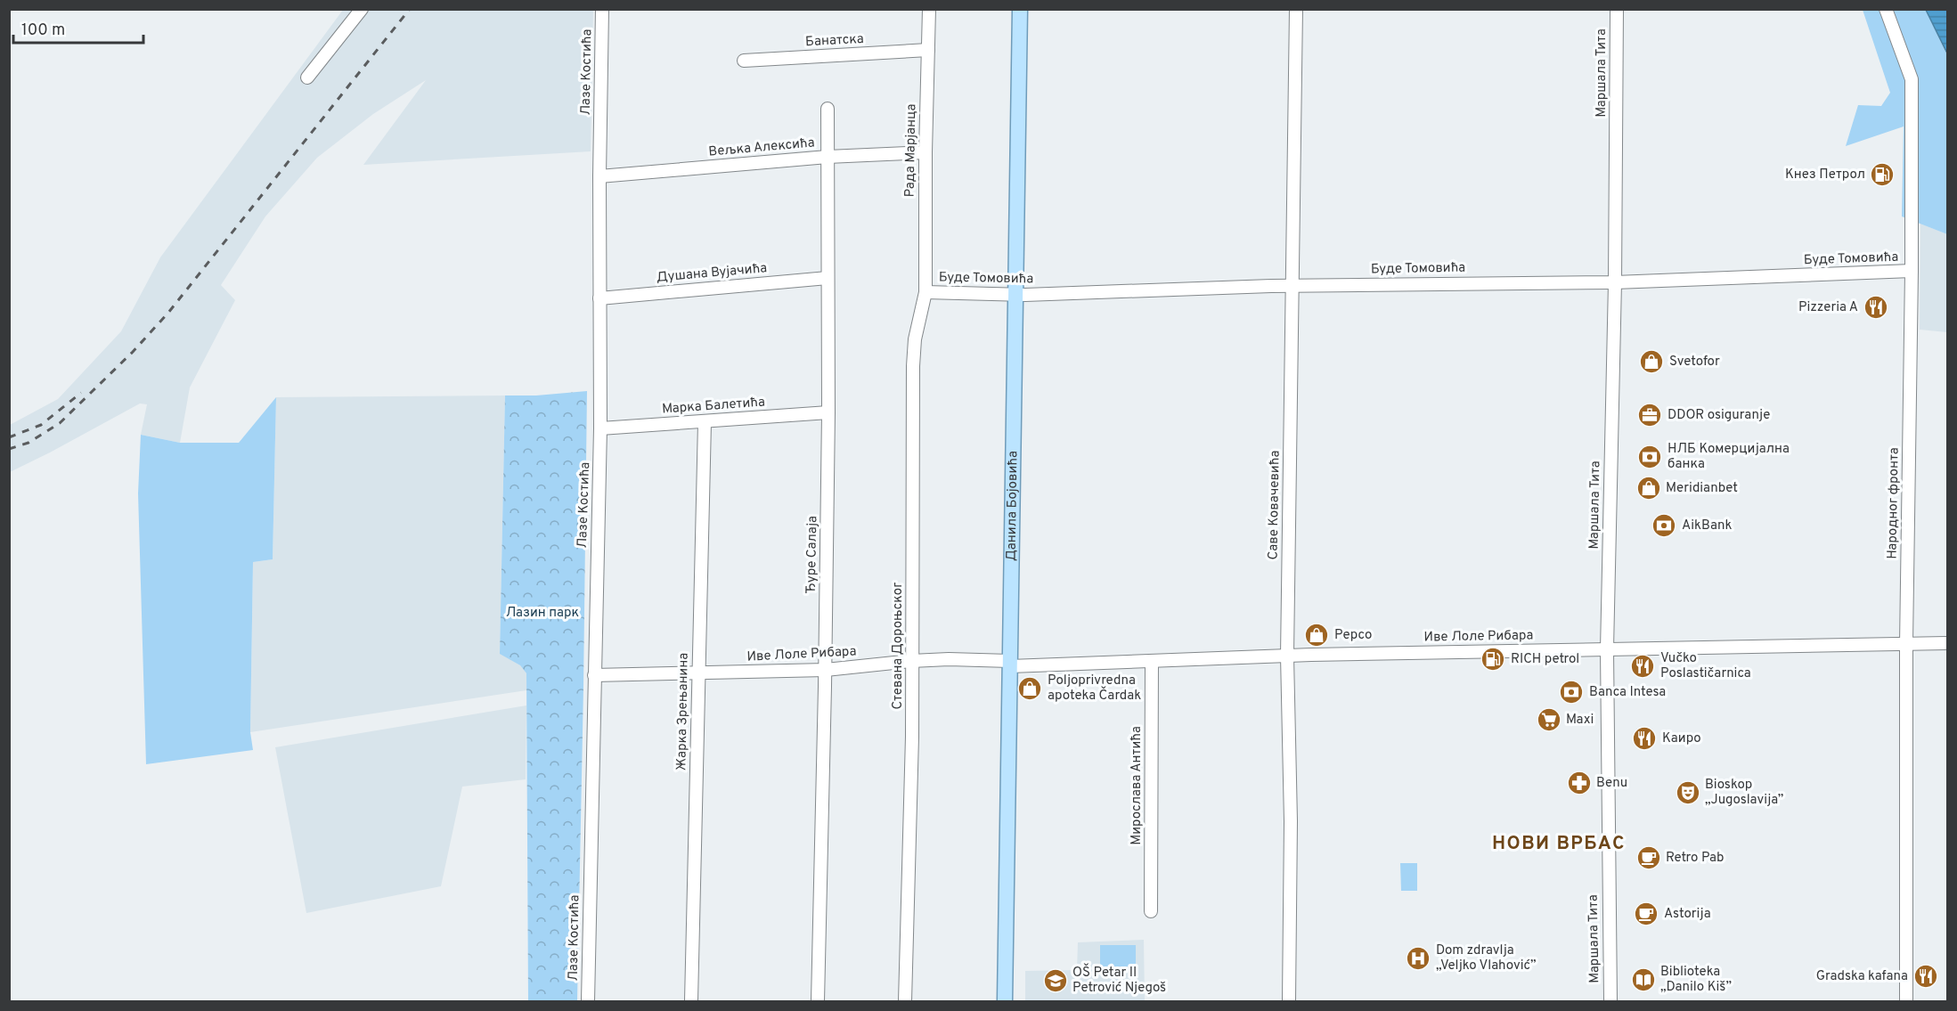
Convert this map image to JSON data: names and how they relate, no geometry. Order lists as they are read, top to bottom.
{
  "streets": {
    "main road": ["Данила Бојовића"],
    "street": [
      "Банатска",
      "Лазе Костића",
      "Маршала Тита",
      "Вељка Алексића",
      "Рада Марјанца",
      "Буде Томовића",
      "Душана Вујачића",
      "Марка Балетића",
      "Народног фронта",
      "Саве Ковачевића",
      "Ђуре Салаја",
      "Иве Лоле Рибара",
      "Стевана Дороњског",
      "Жарка Зрењанина",
      "Мирослава Антића"
    ]
  },
  "crossings": [
    ["Банатска", "Рада Марјанца"],
    ["Лазе Костића", "Вељка Алексића"],
    ["Лазе Костића", "Душана Вујачића"],
    ["Лазе Костића", "Марка Балетића"],
    ["Лазе Костића", "Иве Лоле Рибара"],
    ["Маршала Тита", "Буде Томовића"],
    ["Маршала Тита", "Иве Лоле Рибара"],
    ["Вељка Алексића", "Рада Марјанца"],
    ["Вељка Алексића", "Ђуре Салаја"],
    ["Рада Марјанца", "Буде Томовића"],
    ["Рада Марјанца", "Стевана Дороњског"],
    ["Буде Томовића", "Народног фронта"],
    ["Буде Томовића", "Саве Ковачевића"],
    ["Буде Томовића", "Данила Бојовића"],
    ["Буде Томовића", "Стевана Дороњског"],
    ["Душана Вујачића", "Ђуре Салаја"],
    ["Марка Балетића", "Ђуре Салаја"],
    ["Марка Балетића", "Жарка Зрењанина"],
    ["Народног фронта", "Иве Лоле Рибара"],
    ["Саве Ковачевића", "Иве Лоле Рибара"],
    ["Данила Бојовића", "Иве Лоле Рибара"],
    ["Ђуре Салаја", "Иве Лоле Рибара"],
    ["Иве Лоле Рибара", "Стевана Дороњског"],
    ["Иве Лоле Рибара", "Жарка Зрењанина"],
    ["Иве Лоле Рибара", "Мирослава Антића"]
  ],
  "districts": ["НОВИ ВРБАС"],
  "parks": ["Лазин парк"],
  "places": {
    "fuel station": ["Кнез Петрол", "RICH petrol"],
    "restaurant": [
      "Pizzeria A",
      "Vučko Poslastičarnica",
      "Каиро",
      "Gradska kafana"
    ],
    "shop": [
      "Svetofor",
      "Meridianbet",
      "Pepco",
      "Poljoprivredna apoteka Čardak"
    ],
    "office": ["DDOR osiguranje"],
    "bank": ["НЛБ Комерцијална банка", "AikBank", "Banca Intesa"],
    "supermarket": ["Maxi"],
    "pharmacy": ["Benu"],
    "theatre": ["Bioskop „Jugoslavija”"],
    "cafe": ["Retro Pab", "Astorija"],
    "hospital": ["Dom zdravlja „Veljko Vlahović”"],
    "library": ["Biblioteka „Danilo Kiš”"],
    "school or university": ["OŠ Petar II Petrović Njegoš"]
  },
  "scale_bar": "100 m"
}
